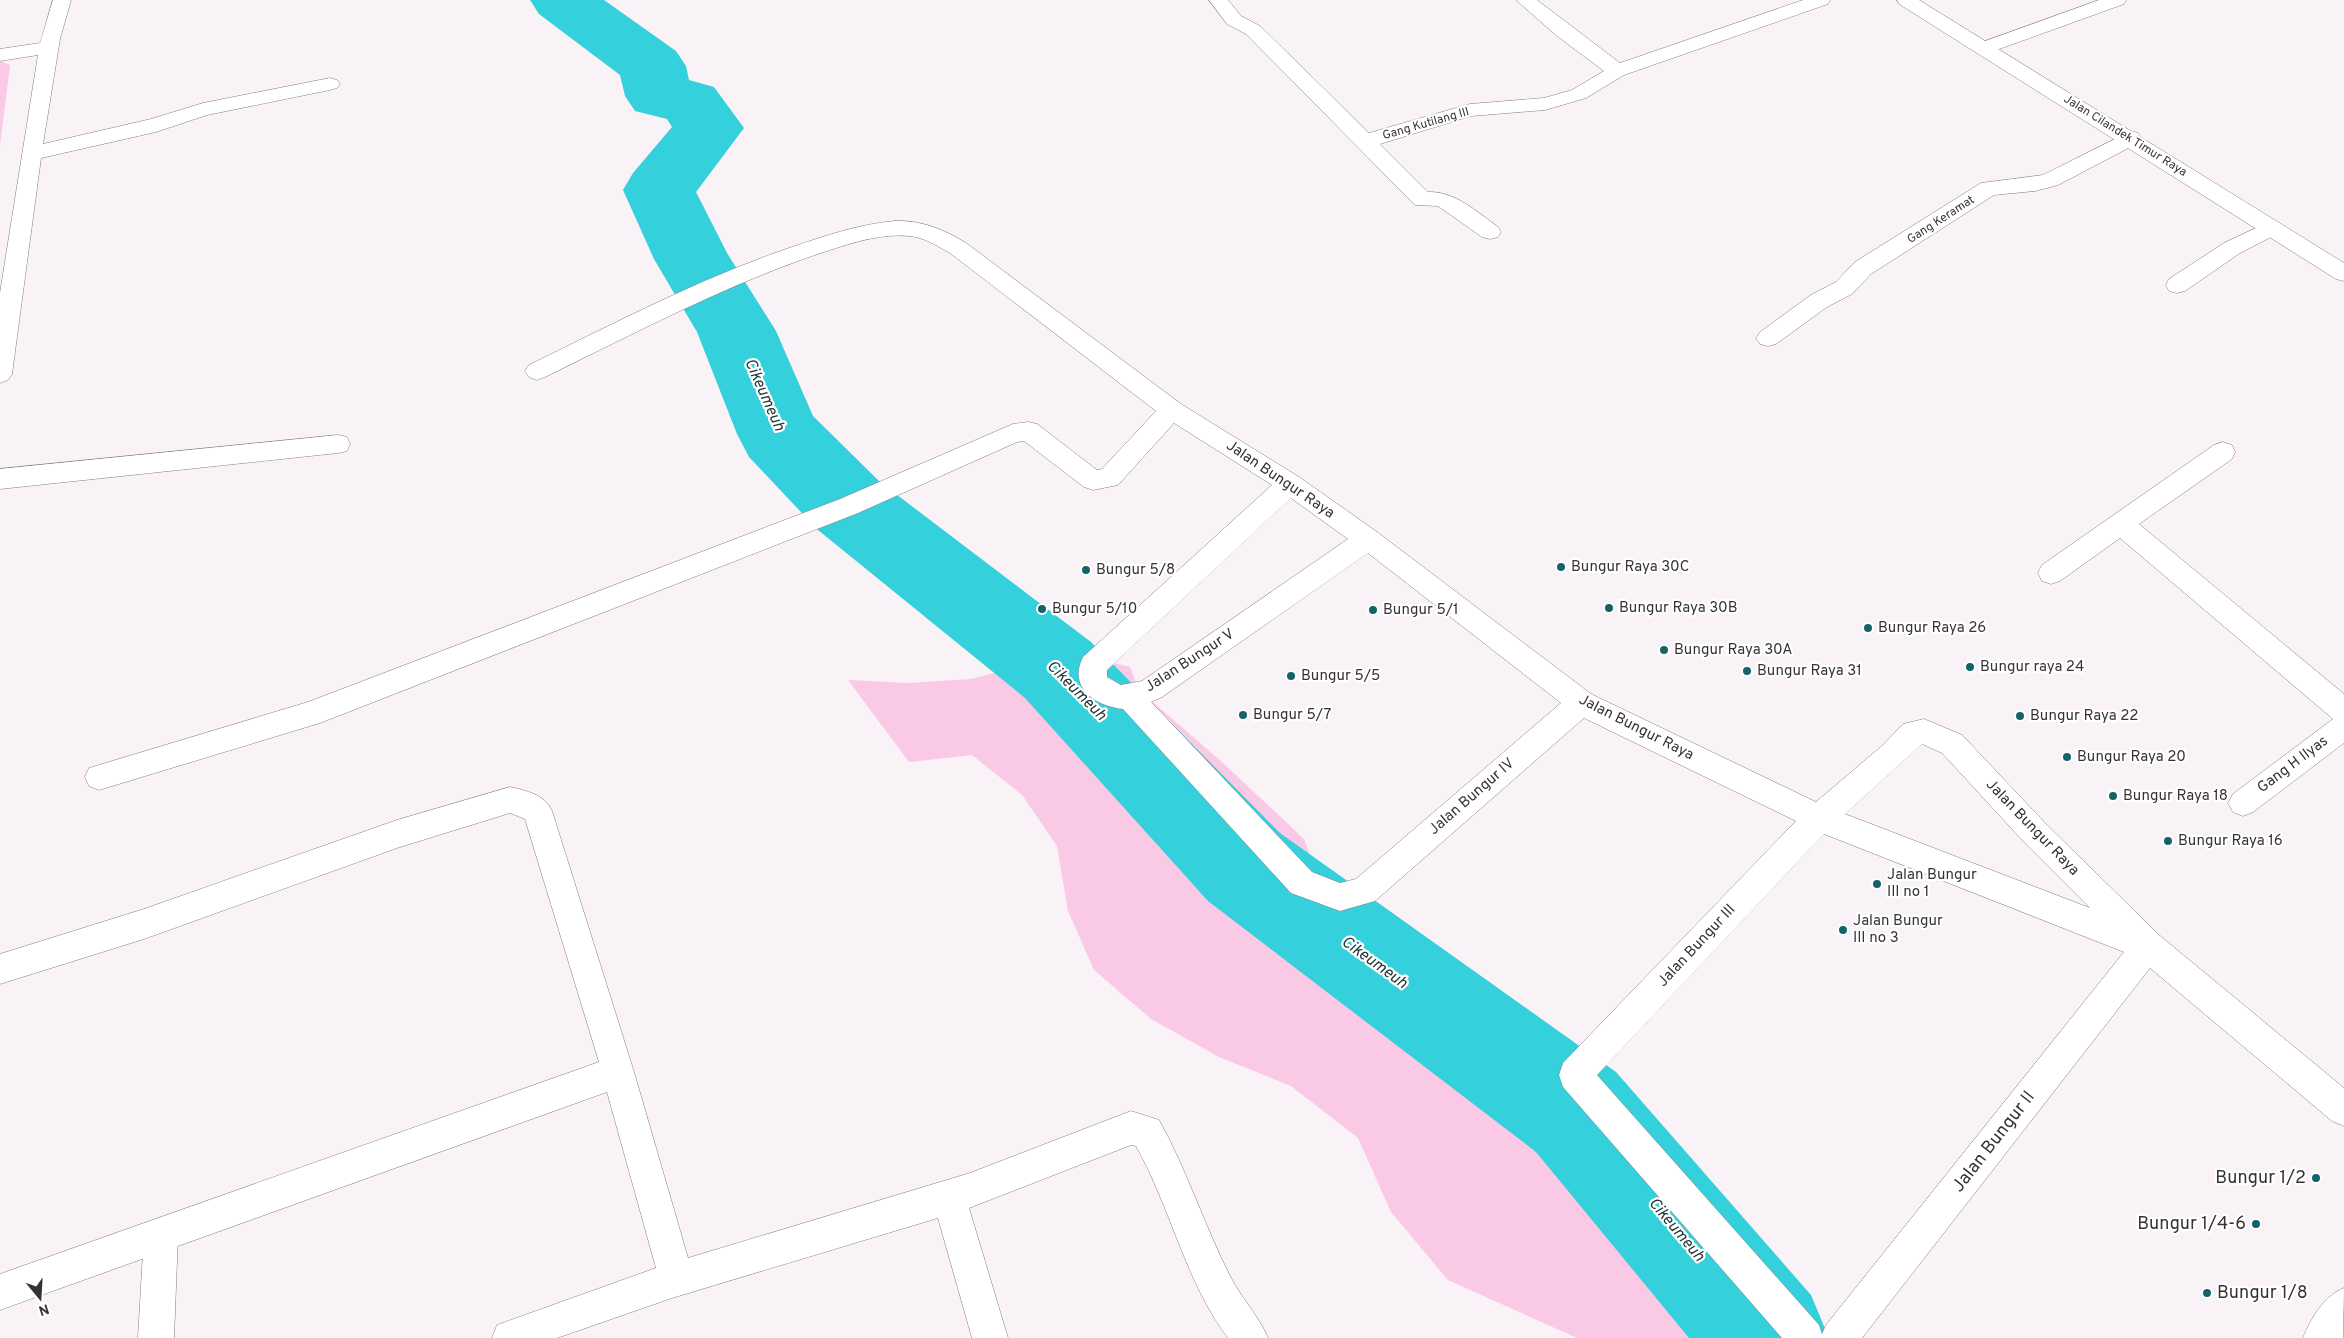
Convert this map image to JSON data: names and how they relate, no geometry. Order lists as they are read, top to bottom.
{
  "streets": {
    "street": [
      "Gang Kutilang III",
      "Jalan Cilandek Timur Raya",
      "Gang Keramat",
      "Jalan Bungur Raya",
      "Jalan Bungur V",
      "Gang H Ilyas",
      "Jalan Bungur IV",
      "Jalan Bungur III",
      "Jalan Bungur II"
    ]
  },
  "crossings": [
    ["Jalan Cilandek Timur Raya", "Gang Keramat"],
    ["Jalan Bungur Raya", "Jalan Bungur V"],
    ["Jalan Bungur Raya", "Jalan Bungur IV"],
    ["Jalan Bungur Raya", "Jalan Bungur III"],
    ["Jalan Bungur Raya", "Jalan Bungur II"],
    ["Jalan Bungur V", "Jalan Bungur IV"]
  ],
  "water": ["Cikeumeuh"],
  "places": [
    "Bungur Raya 30C",
    "Bungur 5/8",
    "Bungur Raya 30B",
    "Bungur 5/10",
    "Bungur 5/1",
    "Bungur Raya 26",
    "Bungur Raya 30A",
    "Bungur raya 24",
    "Bungur Raya 31",
    "Bungur 5/5",
    "Bungur 5/7",
    "Bungur Raya 22",
    "Bungur Raya 20",
    "Bungur Raya 18",
    "Bungur Raya 16",
    "Jalan Bungur III no 1",
    "Jalan Bungur III no 3",
    "Bungur 1/2",
    "Bungur 1/4-6",
    "Bungur 1/8"
  ],
  "north": "bottom"
}
